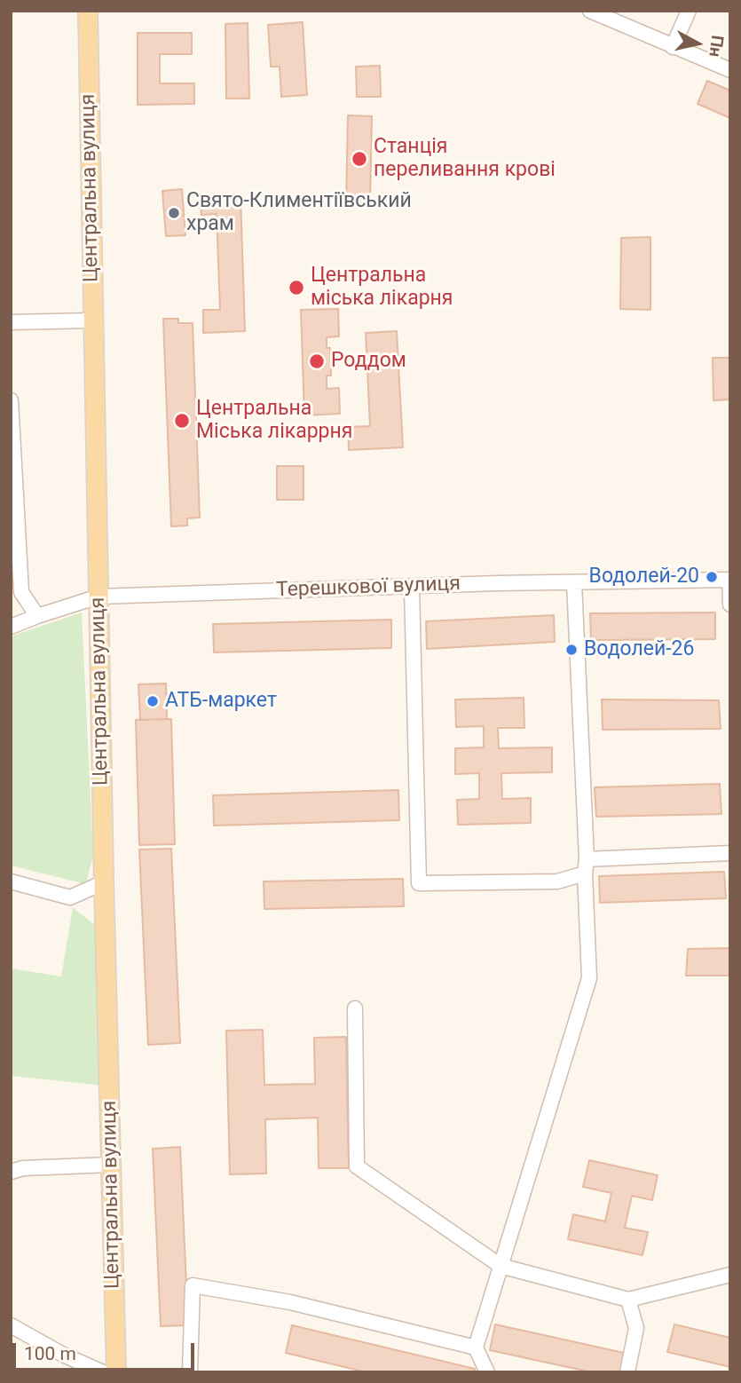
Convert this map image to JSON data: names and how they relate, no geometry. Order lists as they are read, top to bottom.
{
  "streets": {
    "main road": ["Центральна вулиця"],
    "street": ["Терешкової вулиця"]
  },
  "crossings": [
    ["Центральна вулиця", "Терешкової вулиця"]
  ],
  "places": [
    "Станція переливання крові",
    "Свято-Климентіївський храм",
    "Центральна міська лікарня",
    "Роддом",
    "Центральна Міська лікаррня",
    "Водолей-20",
    "Водолей-26",
    "АТБ-маркет"
  ],
  "scale_bar": "100 m",
  "north": "right"
}
